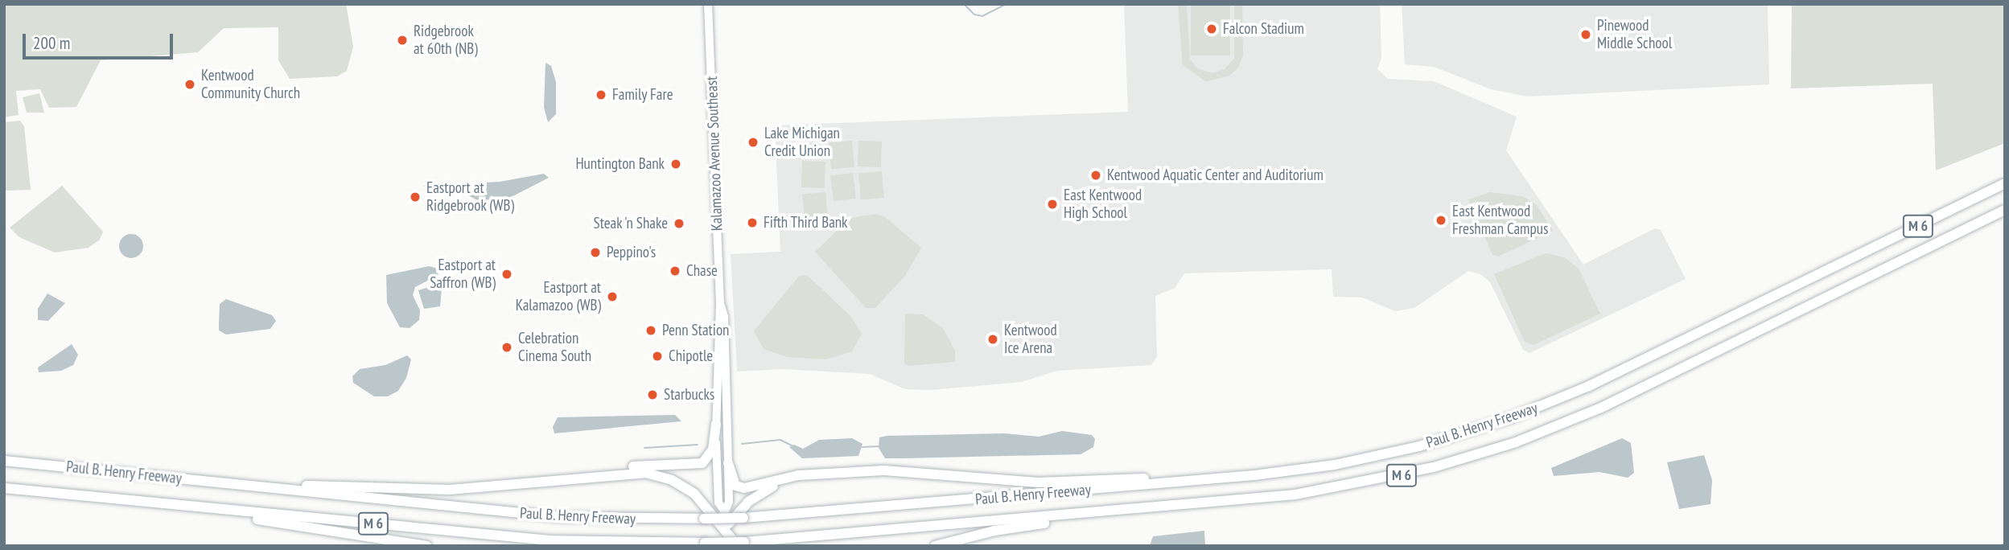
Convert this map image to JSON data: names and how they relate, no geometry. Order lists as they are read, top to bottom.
{
  "streets": {
    "highway": ["M 6", "Paul B. Henry Freeway"],
    "main road": ["Kalamazoo Avenue Southeast"]
  },
  "places": [
    "Falcon Stadium",
    "Pinewood Middle School",
    "Ridgebrook at 60th (NB)",
    "Kentwood Community Church",
    "Family Fare",
    "Lake Michigan Credit Union",
    "Huntington Bank",
    "Kentwood Aquatic Center and Auditorium",
    "Eastport at Ridgebrook (WB)",
    "East Kentwood High School",
    "East Kentwood Freshman Campus",
    "Fifth Third Bank",
    "Steak 'n Shake",
    "Peppino's",
    "Chase",
    "Eastport at Saffron (WB)",
    "Eastport at Kalamazoo (WB)",
    "Penn Station",
    "Kentwood Ice Arena",
    "Celebration Cinema South",
    "Chipotle",
    "Starbucks"
  ],
  "scale_bar": "200 m"
}
